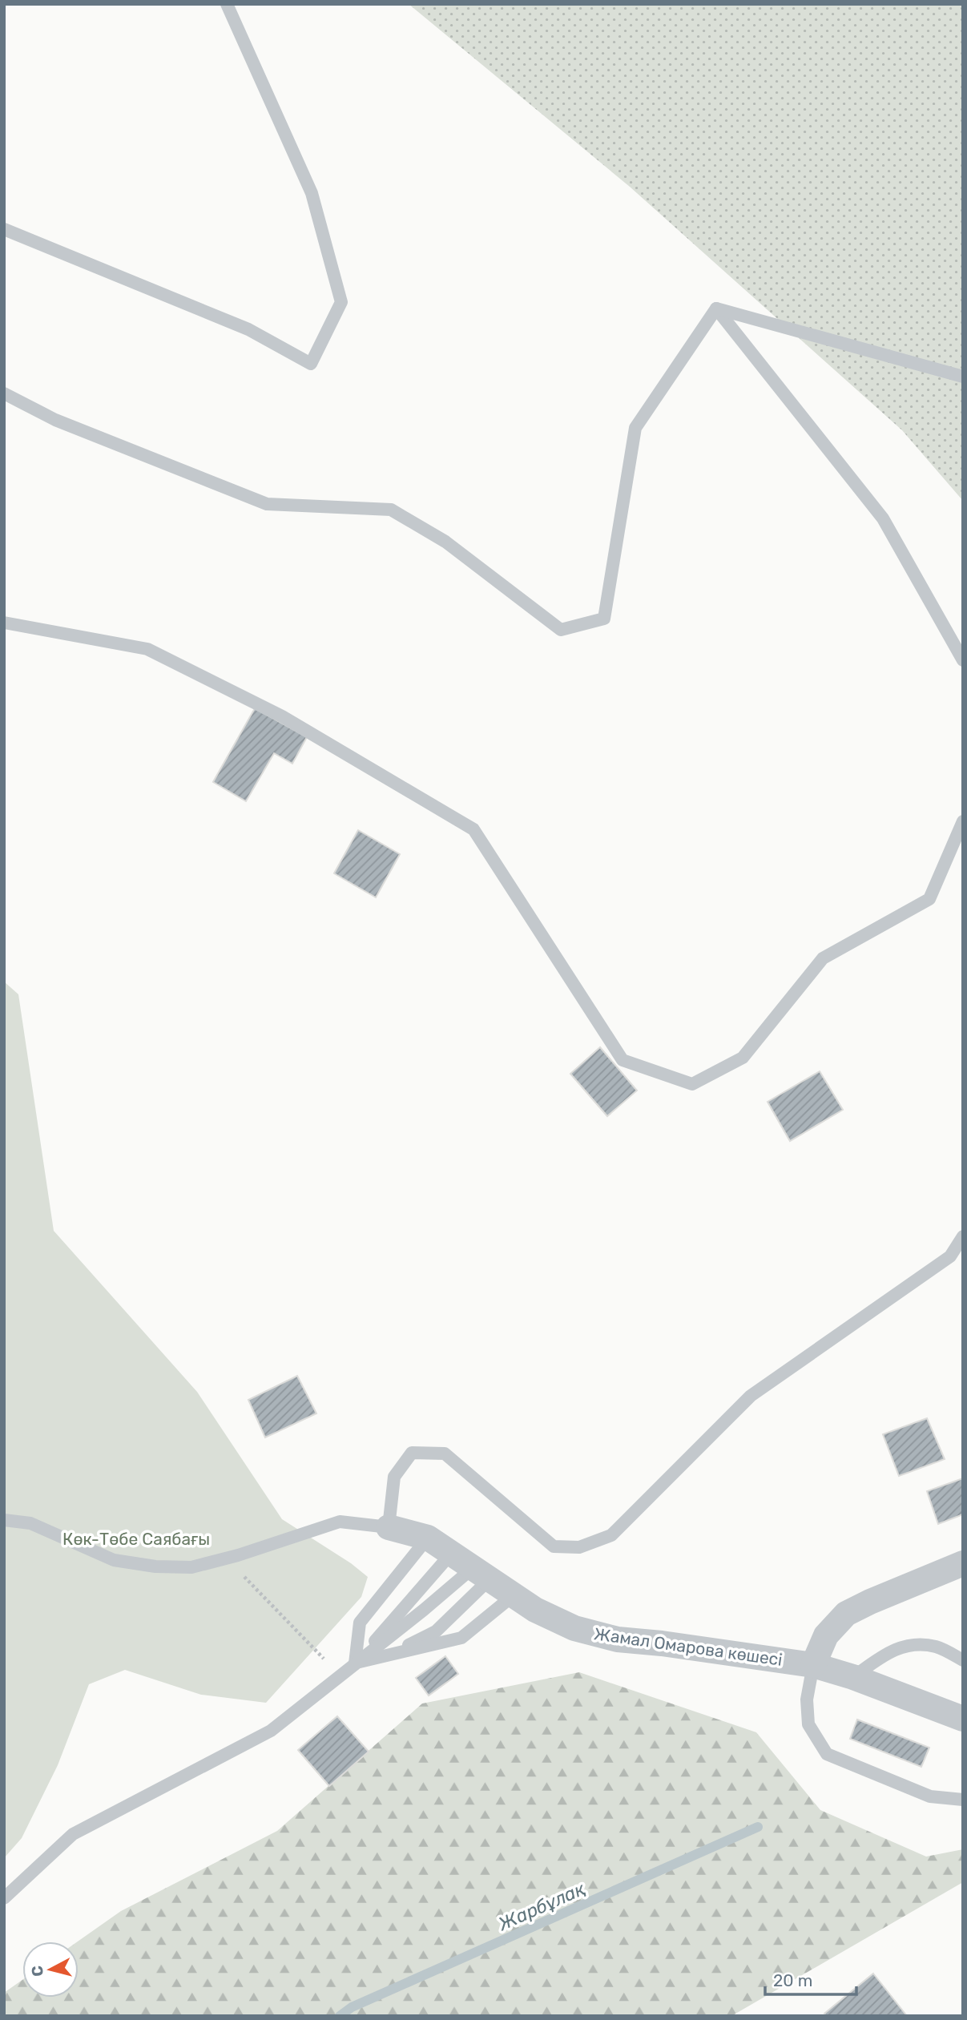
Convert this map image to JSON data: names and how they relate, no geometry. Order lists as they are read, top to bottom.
{
  "streets": {
    "street": ["Жамал Омарова көшесі"]
  },
  "water": ["Жарбұлақ"],
  "parks": ["Көк-Төбе Саябағы"],
  "scale_bar": "20 m",
  "north": "left"
}
